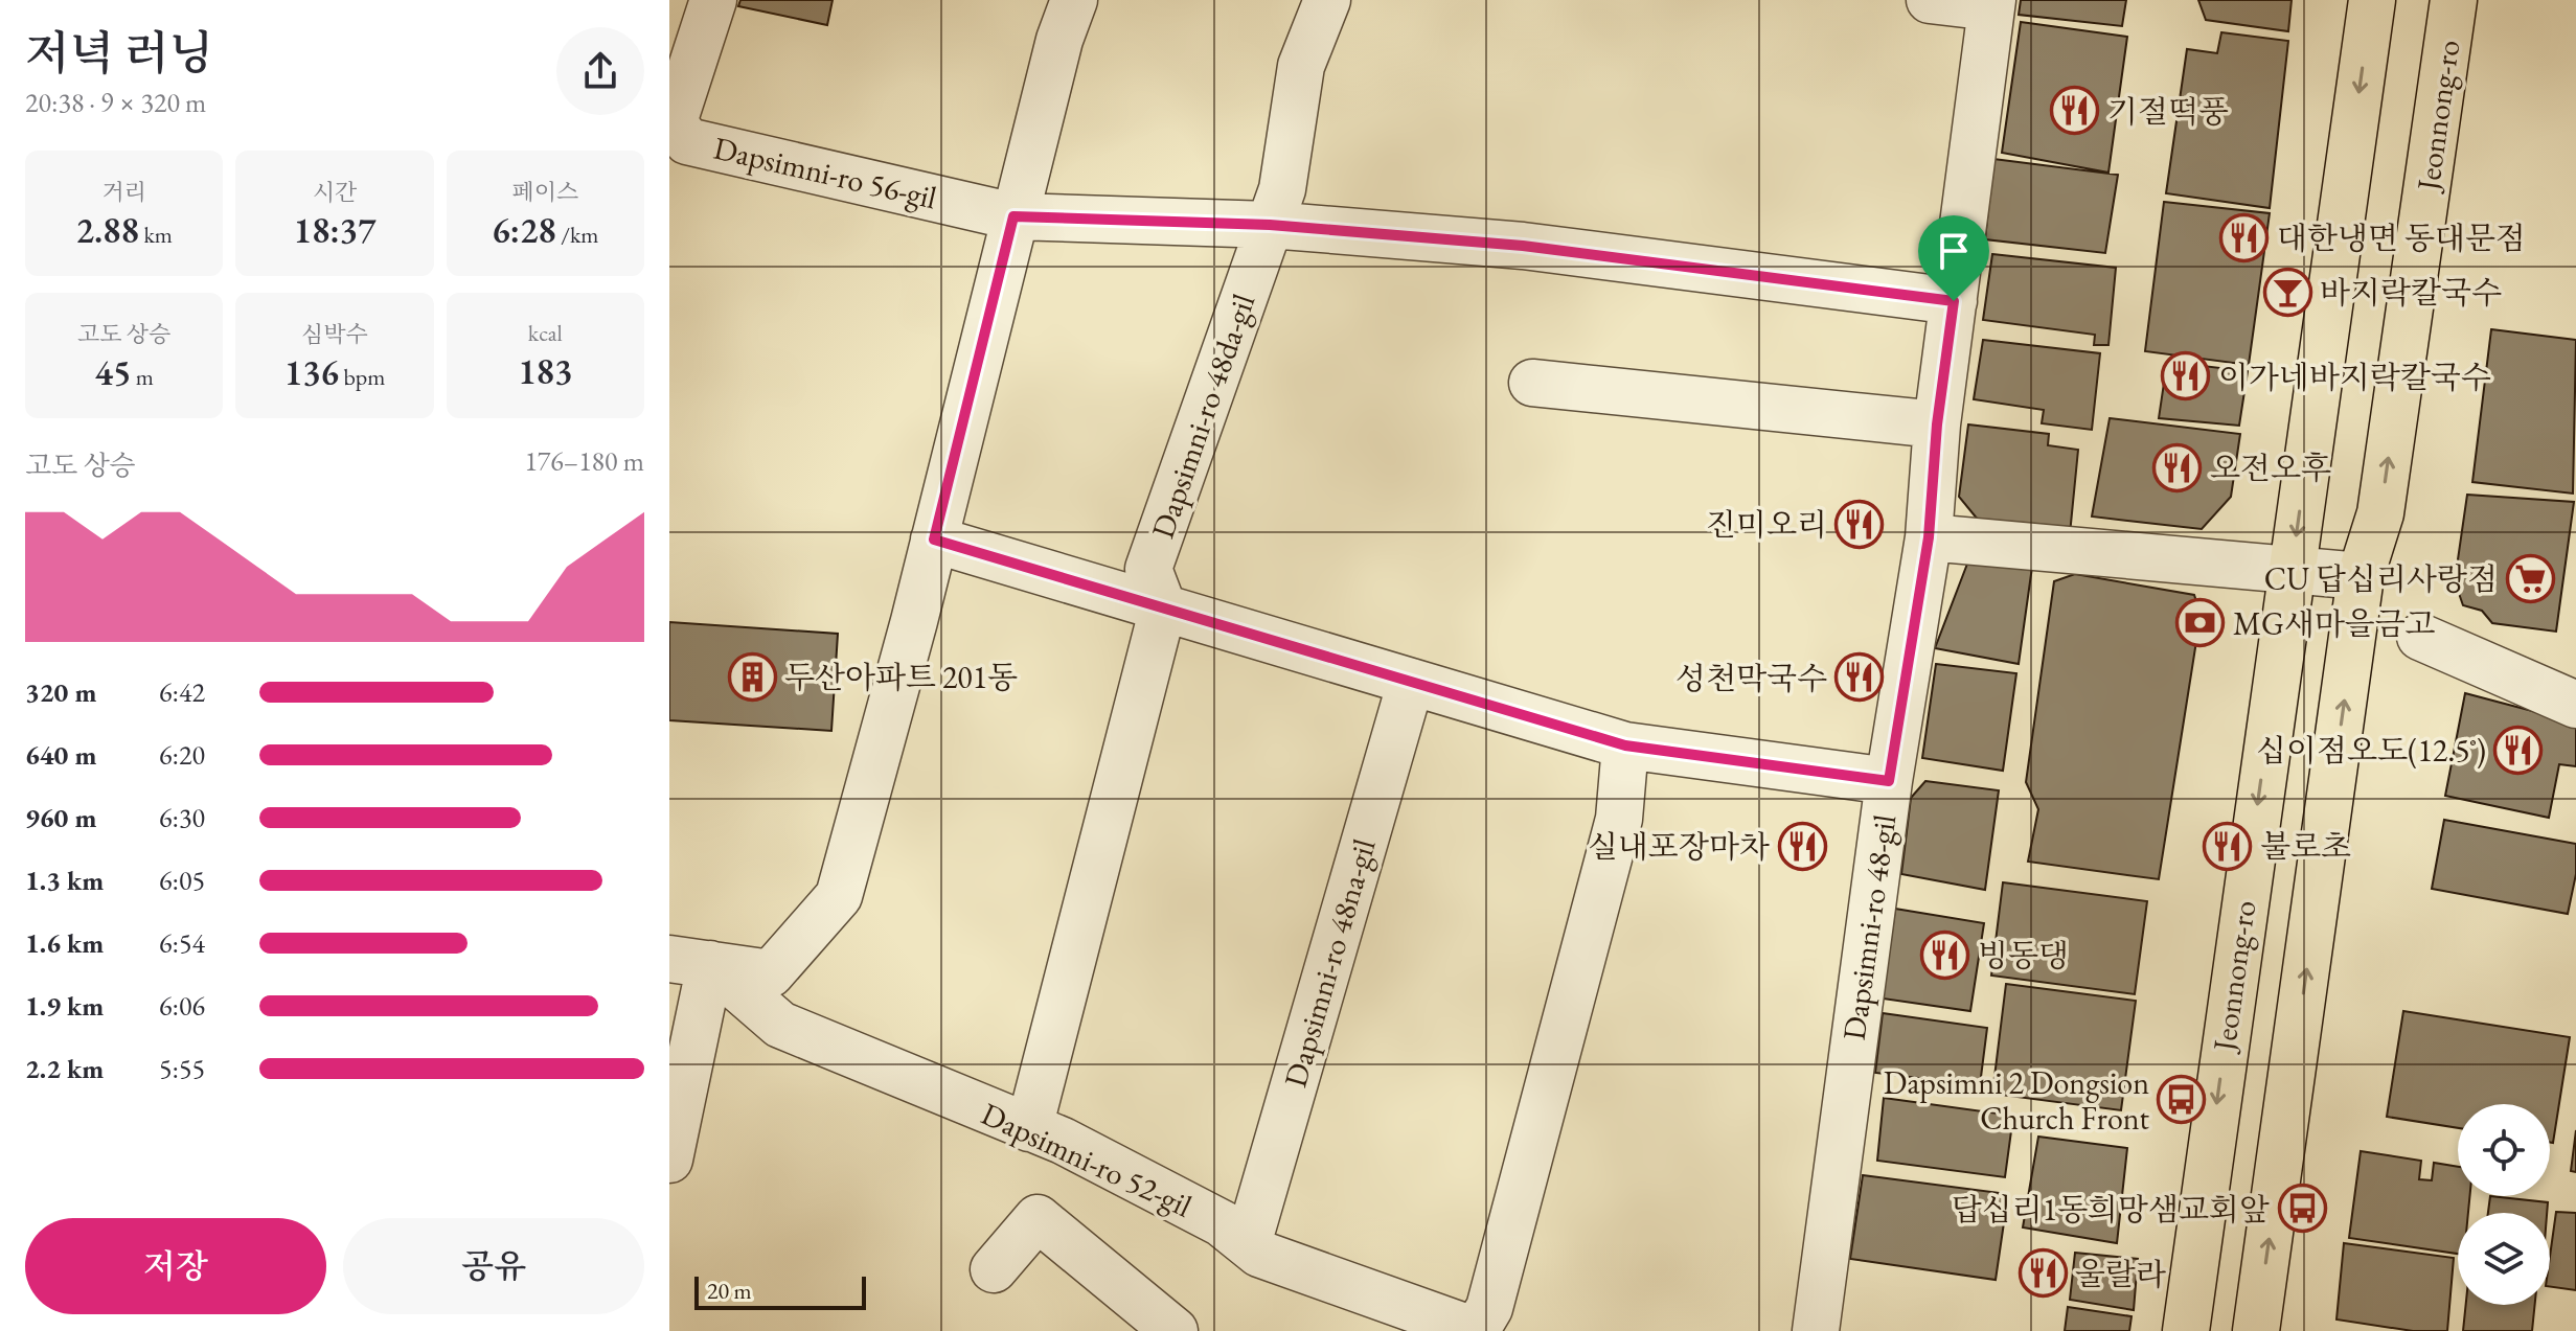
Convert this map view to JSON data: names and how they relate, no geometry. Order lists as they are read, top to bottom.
{
  "streets": {
    "main road": ["Jeonnong-ro"],
    "street": [
      "Dapsimni-ro 56-gil",
      "Dapsimni-ro 48da-gil",
      "Dapsimni-ro 48-gil",
      "Dapsimni-ro 48na-gil",
      "Dapsimni-ro 52-gil"
    ]
  },
  "crossings": [
    ["Dapsimni-ro 48na-gil", "Dapsimni-ro 52-gil"]
  ],
  "places": {
    "restaurant": [
      "기절떡풍",
      "대한냉면 동대문점",
      "이가네바지락칼국수",
      "오전오후",
      "진미오리",
      "성천막국수",
      "십이점오도(12.5˚)",
      "실내포장마차",
      "불로초",
      "빙동댕",
      "울랄라"
    ],
    "bar": ["바지락칼국수"],
    "supermarket": ["CU 답십리사랑점"],
    "bank": ["MG새마을금고"],
    "building": ["두산아파트 201동"],
    "bus stop": ["Dapsimni 2 Dongsion Church Front", "답십리1동희망샘교회앞"]
  },
  "scale_bar": "20 m",
  "page": {
    "heading": ["저녁 러닝", "20:38 · 9 × 320 m"],
    "stats": [
      ["거리", "2.88 km"],
      ["시간", "18:37"],
      ["페이스", "6:28 /km"],
      ["고도 상승", "45 m"],
      ["심박수", "136 bpm"],
      ["kcal", "183"]
    ],
    "chart": ["고도 상승", "176–180 m"],
    "list": [
      {
        "name": "320 m",
        "note": "6:42"
      },
      {
        "name": "640 m",
        "note": "6:20"
      },
      {
        "name": "960 m",
        "note": "6:30"
      },
      {
        "name": "1.3 km",
        "note": "6:05"
      },
      {
        "name": "1.6 km",
        "note": "6:54"
      },
      {
        "name": "1.9 km",
        "note": "6:06"
      },
      {
        "name": "2.2 km",
        "note": "5:55"
      }
    ],
    "buttons": ["저장", "공유"],
    "scale": "20 m"
  }
}
